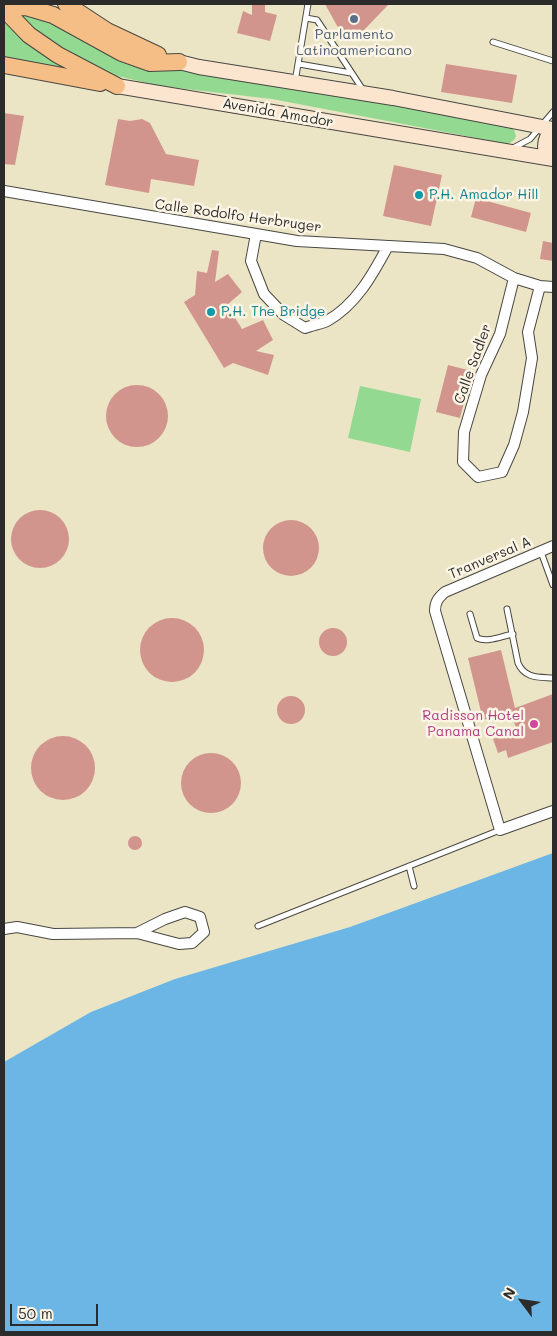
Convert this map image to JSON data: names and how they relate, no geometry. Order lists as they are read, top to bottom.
{
  "streets": {
    "main road": ["Avenida Amador"],
    "street": ["Calle Rodolfo Herbruger", "Calle Sadler", "Tranversal A"]
  },
  "crossings": [
    ["Calle Rodolfo Herbruger", "Calle Sadler"]
  ],
  "places": [
    "Parlamento Latinoamericano",
    "P.H. Amador Hill",
    "P.H. The Bridge",
    "Radisson Hotel Panama Canal"
  ],
  "scale_bar": "50 m",
  "north": "top left"
}
